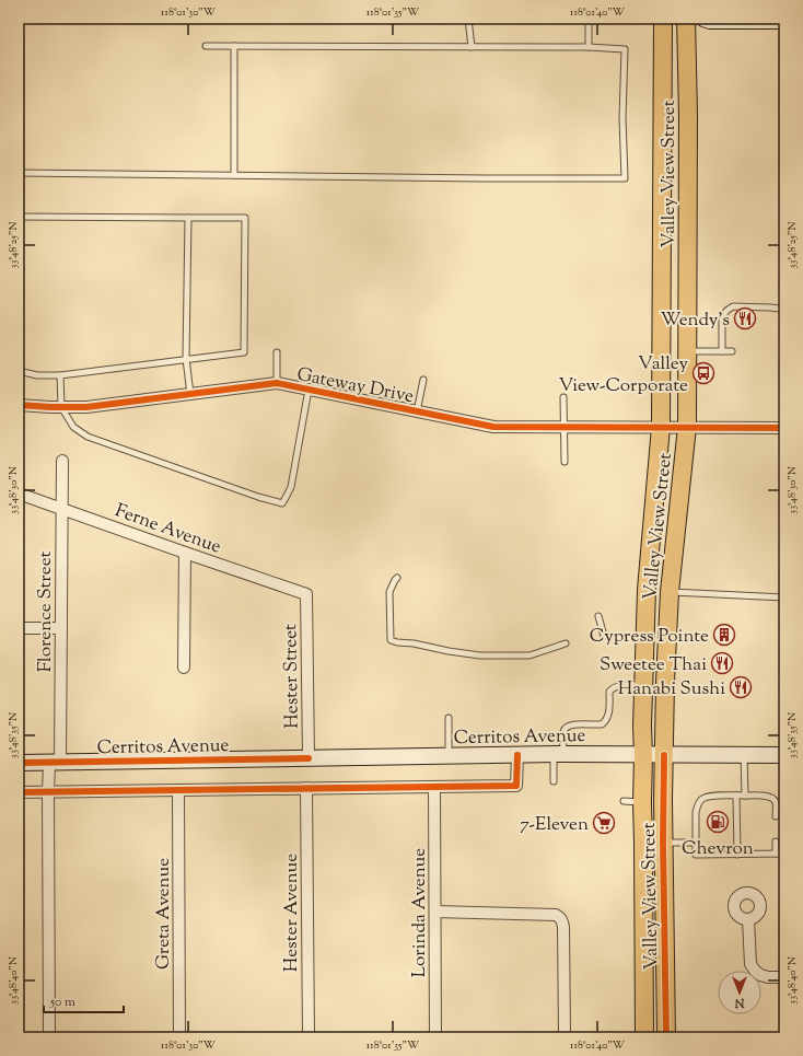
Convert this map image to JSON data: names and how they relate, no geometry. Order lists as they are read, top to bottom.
{
  "streets": {
    "main road": ["Valley View Street", "Cerritos Avenue"],
    "street": [
      "Gateway Drive",
      "Ferne Avenue",
      "Florence Street",
      "Hester Street",
      "Hester Avenue",
      "Lorinda Avenue",
      "Greta Avenue"
    ]
  },
  "crossings": [
    ["Valley View Street", "Gateway Drive"],
    ["Valley View Street", "Cerritos Avenue"],
    ["Ferne Avenue", "Florence Street"],
    ["Ferne Avenue", "Hester Street"],
    ["Florence Street", "Cerritos Avenue"],
    ["Hester Street", "Cerritos Avenue"]
  ],
  "places": {
    "restaurant": ["Wendy's", "Sweetee Thai", "Hanabi Sushi"],
    "bus stop": ["Valley View-Corporate"],
    "building": ["Cypress Pointe"],
    "fuel station": ["Chevron"],
    "supermarket": ["7-Eleven"]
  },
  "scale_bar": "50 m",
  "north": "bottom",
  "coordinates": [
    "118°01'30\"W",
    "118°01'35\"W",
    "118°01'40\"W",
    "33°48'25\"N",
    "33°48'30\"N",
    "33°48'35\"N",
    "33°48'40\"N"
  ]
}
